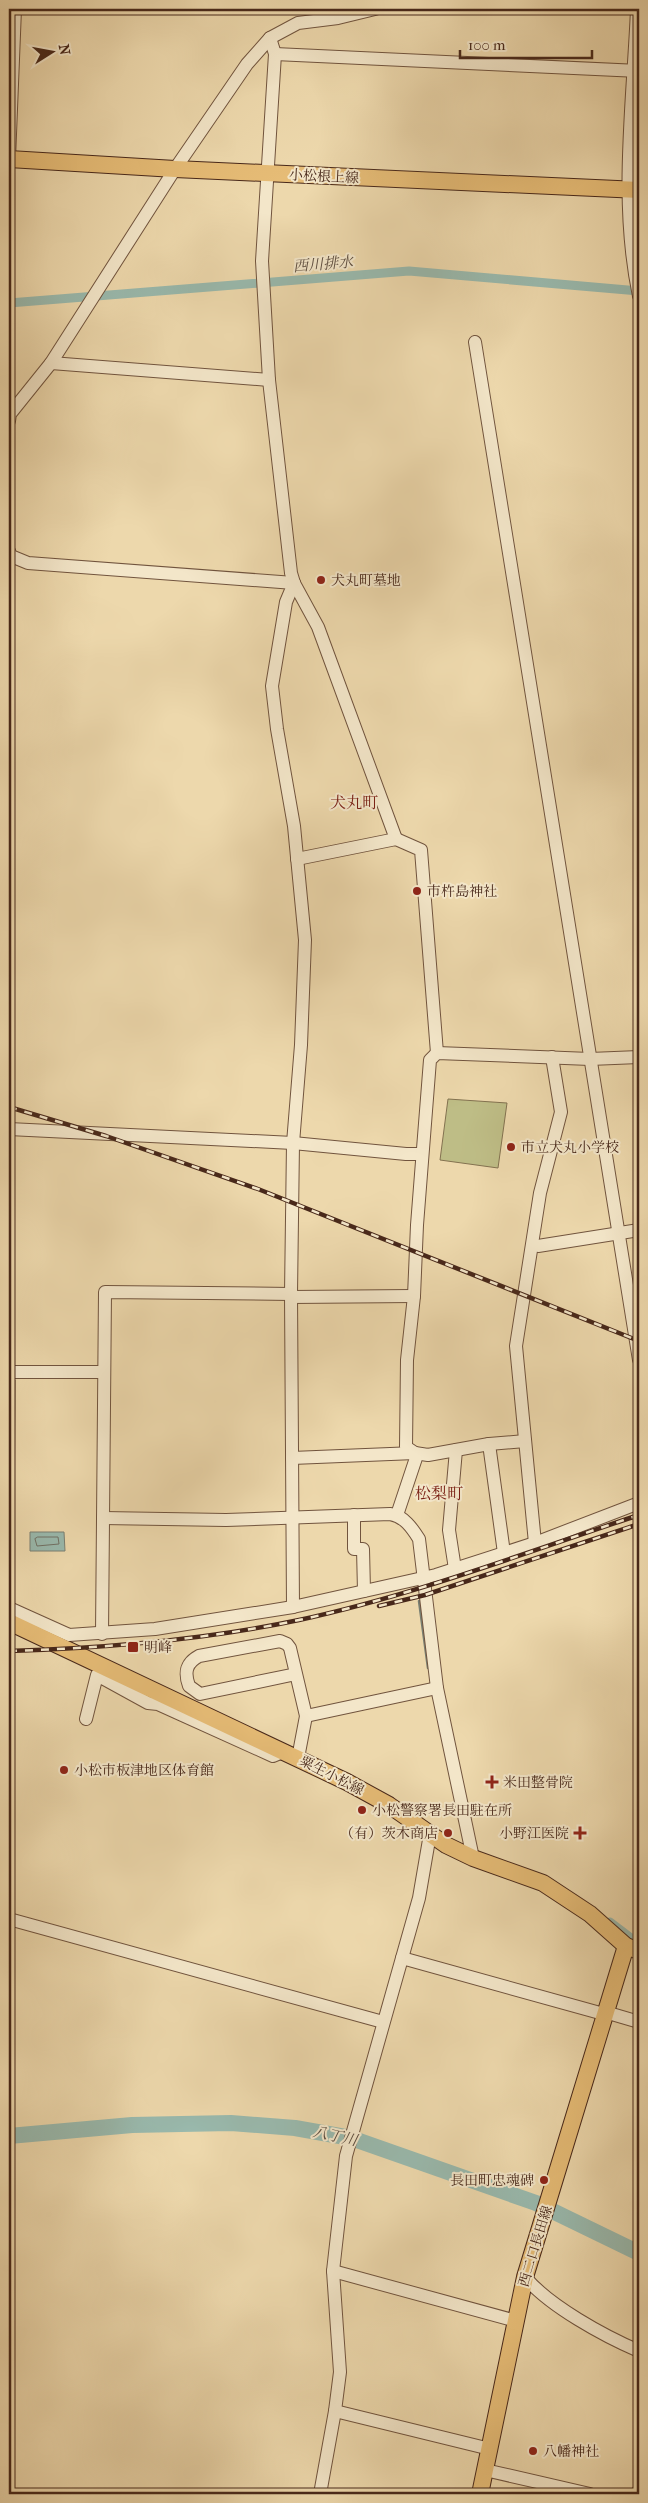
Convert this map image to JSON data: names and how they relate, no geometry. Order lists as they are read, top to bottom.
{
  "streets": {
    "main road": ["小松根上線", "粟生小松線", "西二口長田線"]
  },
  "crossings": [
    ["粟生小松線", "西二口長田線"]
  ],
  "districts": ["犬丸町", "松梨町"],
  "water": ["西川排水", "八丁川"],
  "places": {
    "other": [
      "犬丸町墓地",
      "市杵島神社",
      "市立犬丸小学校",
      "小松市板津地区体育館",
      "小松警察署長田駐在所",
      "（有）茨木商店",
      "長田町忠魂碑",
      "八幡神社"
    ],
    "transit": ["明峰"],
    "health": ["米田整骨院", "小野江医院"]
  },
  "scale_bar": "100 m",
  "north": "right"
}
